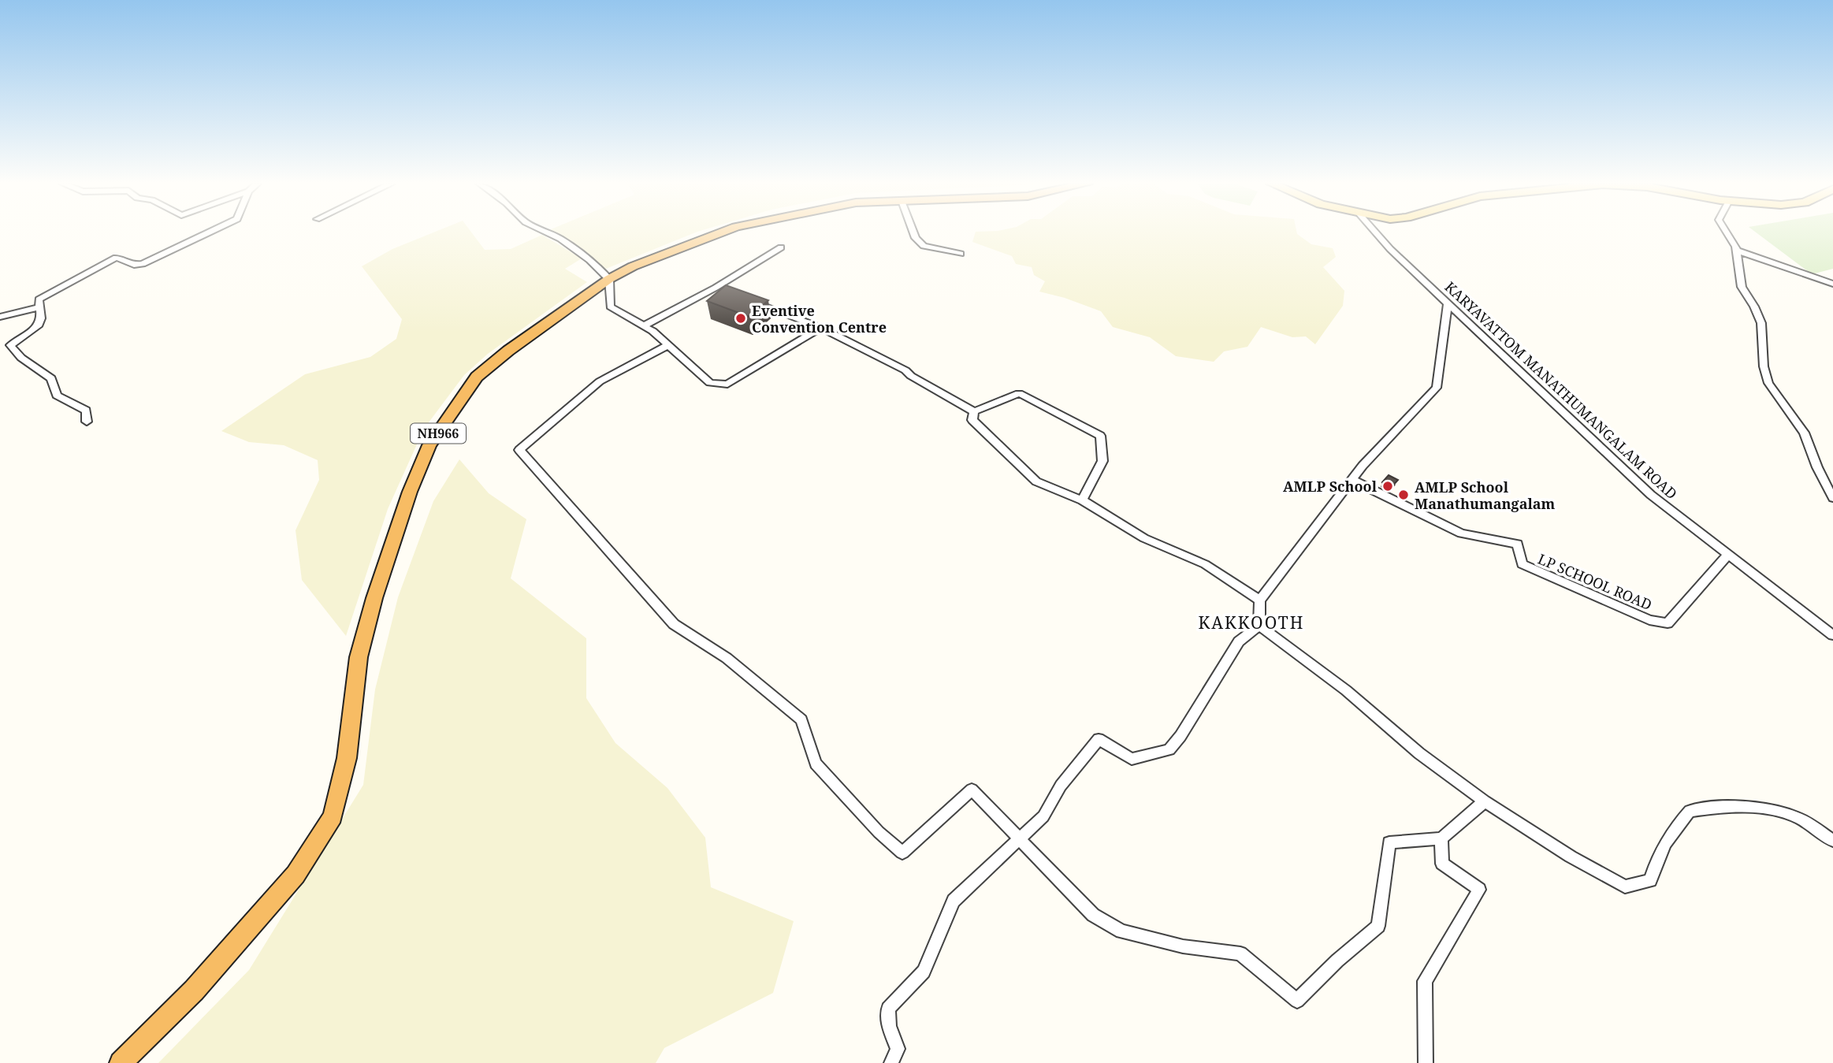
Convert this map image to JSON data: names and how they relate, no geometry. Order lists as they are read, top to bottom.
{
  "streets": {
    "highway": ["NH966"],
    "street": ["KARYAVATTOM MANATHUMANGALAM ROAD", "LP SCHOOL ROAD"]
  },
  "crossings": [
    ["KARYAVATTOM MANATHUMANGALAM ROAD", "LP SCHOOL ROAD"]
  ],
  "districts": ["KAKKOOTH"],
  "places": ["Eventive Convention Centre", "AMLP School", "AMLP School Manathumangalam"]
}
